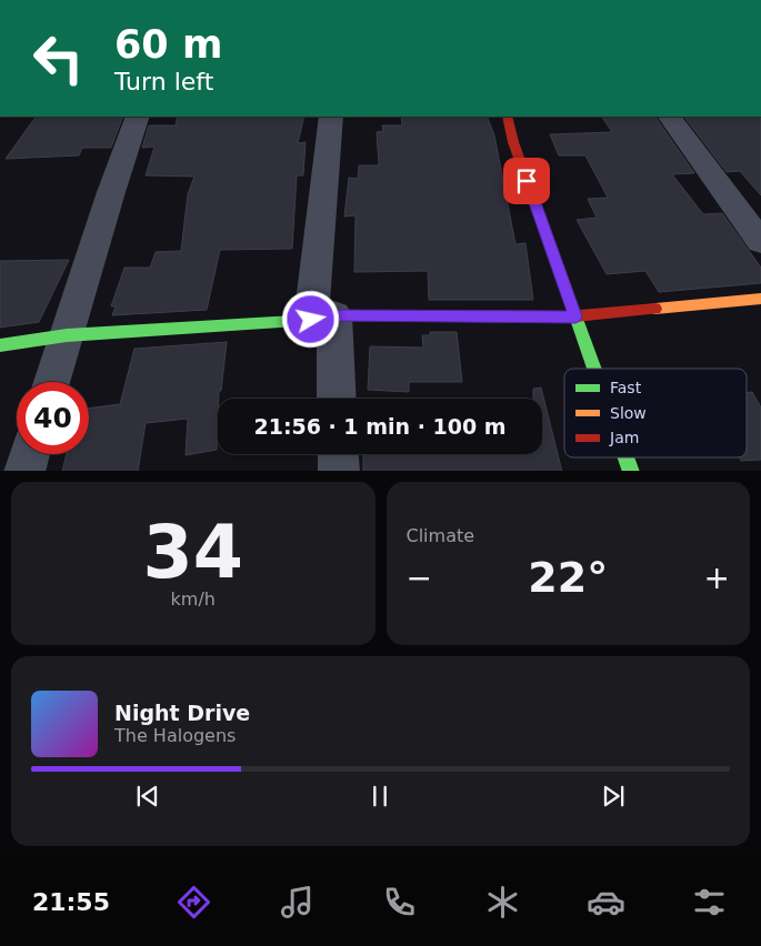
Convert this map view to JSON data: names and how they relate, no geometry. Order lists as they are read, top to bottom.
{
  "legend": ["Fast", "Slow", "Jam"],
  "page": {
    "turn": ["60 m", "Turn left"],
    "limit": "40",
    "trip": "21:56 · 1 min · 100 m",
    "tile": [
      ["34", "km/h"],
      "Climate"
    ],
    "heat": ["−", "22°", "+"],
    "song": ["Night Drive", "The Halogens"],
    "tabs": "21:55"
  }
}
